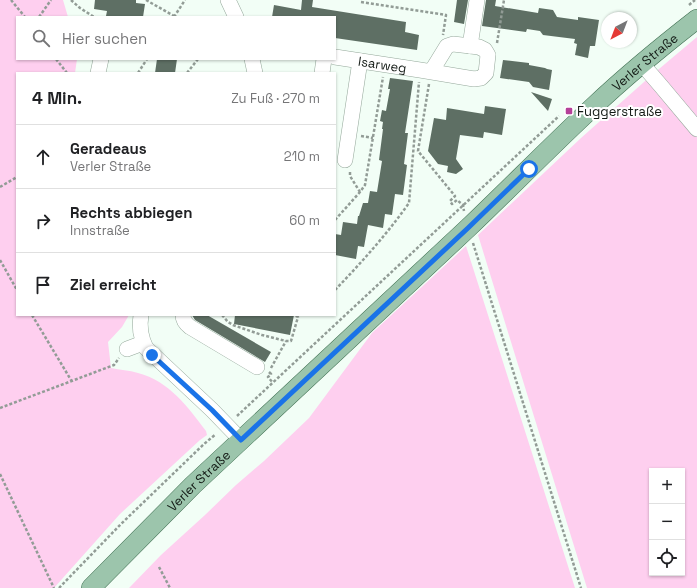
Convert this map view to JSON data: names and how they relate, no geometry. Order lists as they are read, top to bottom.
{
  "streets": {
    "main road": ["Verler Straße"],
    "street": ["Isarweg"]
  },
  "places": {
    "transit": ["Fuggerstraße"]
  },
  "north": "bottom left",
  "page": {
    "search": "Hier suchen",
    "heading": ["4 Min.", "Zu Fuß · 270 m"],
    "list": [
      ["Geradeaus", "Verler Straße", "210 m"],
      ["Rechts abbiegen", "Innstraße", "60 m"],
      "Ziel erreicht"
    ],
    "map_buttons": ["+", "−"]
  }
}
